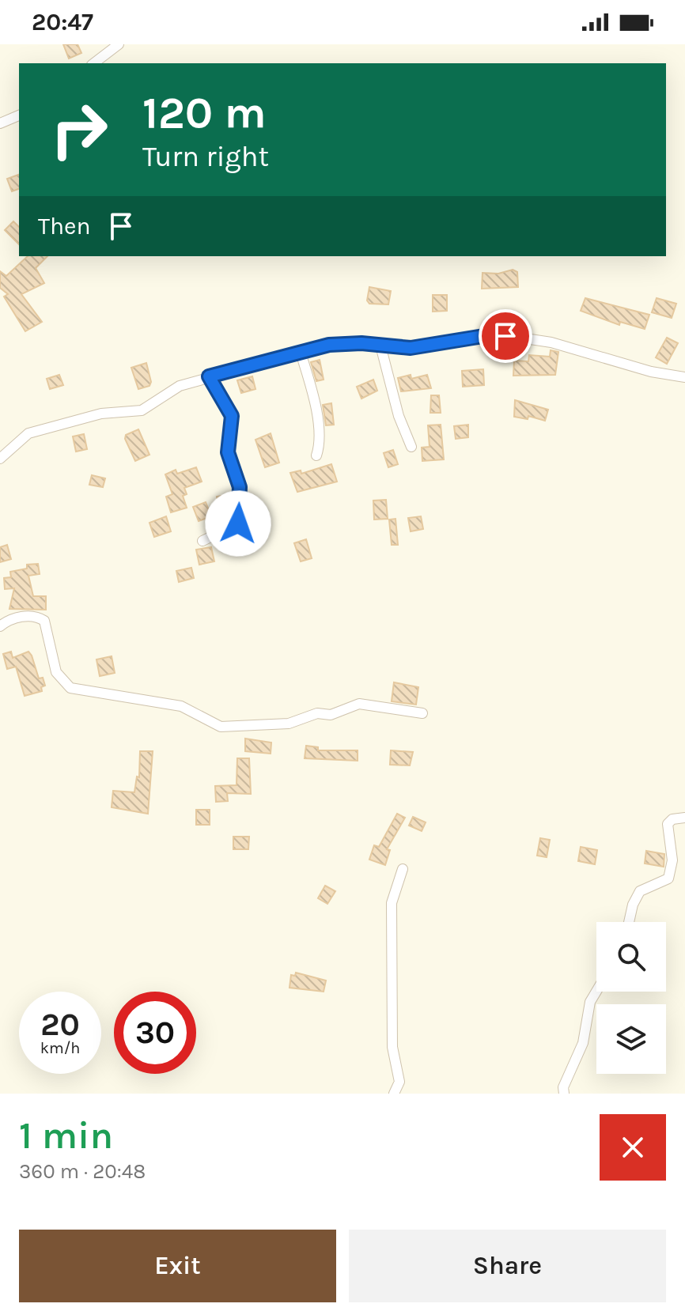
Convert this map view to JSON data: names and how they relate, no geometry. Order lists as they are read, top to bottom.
{
  "page": {
    "status": "20:47",
    "turn": ["120 m", "Turn right"],
    "then": "Then",
    "speed": "20 km/h",
    "limit": "30",
    "heading": ["1 min", "360 m · 20:48"],
    "buttons": ["Exit", "Share"]
  }
}
